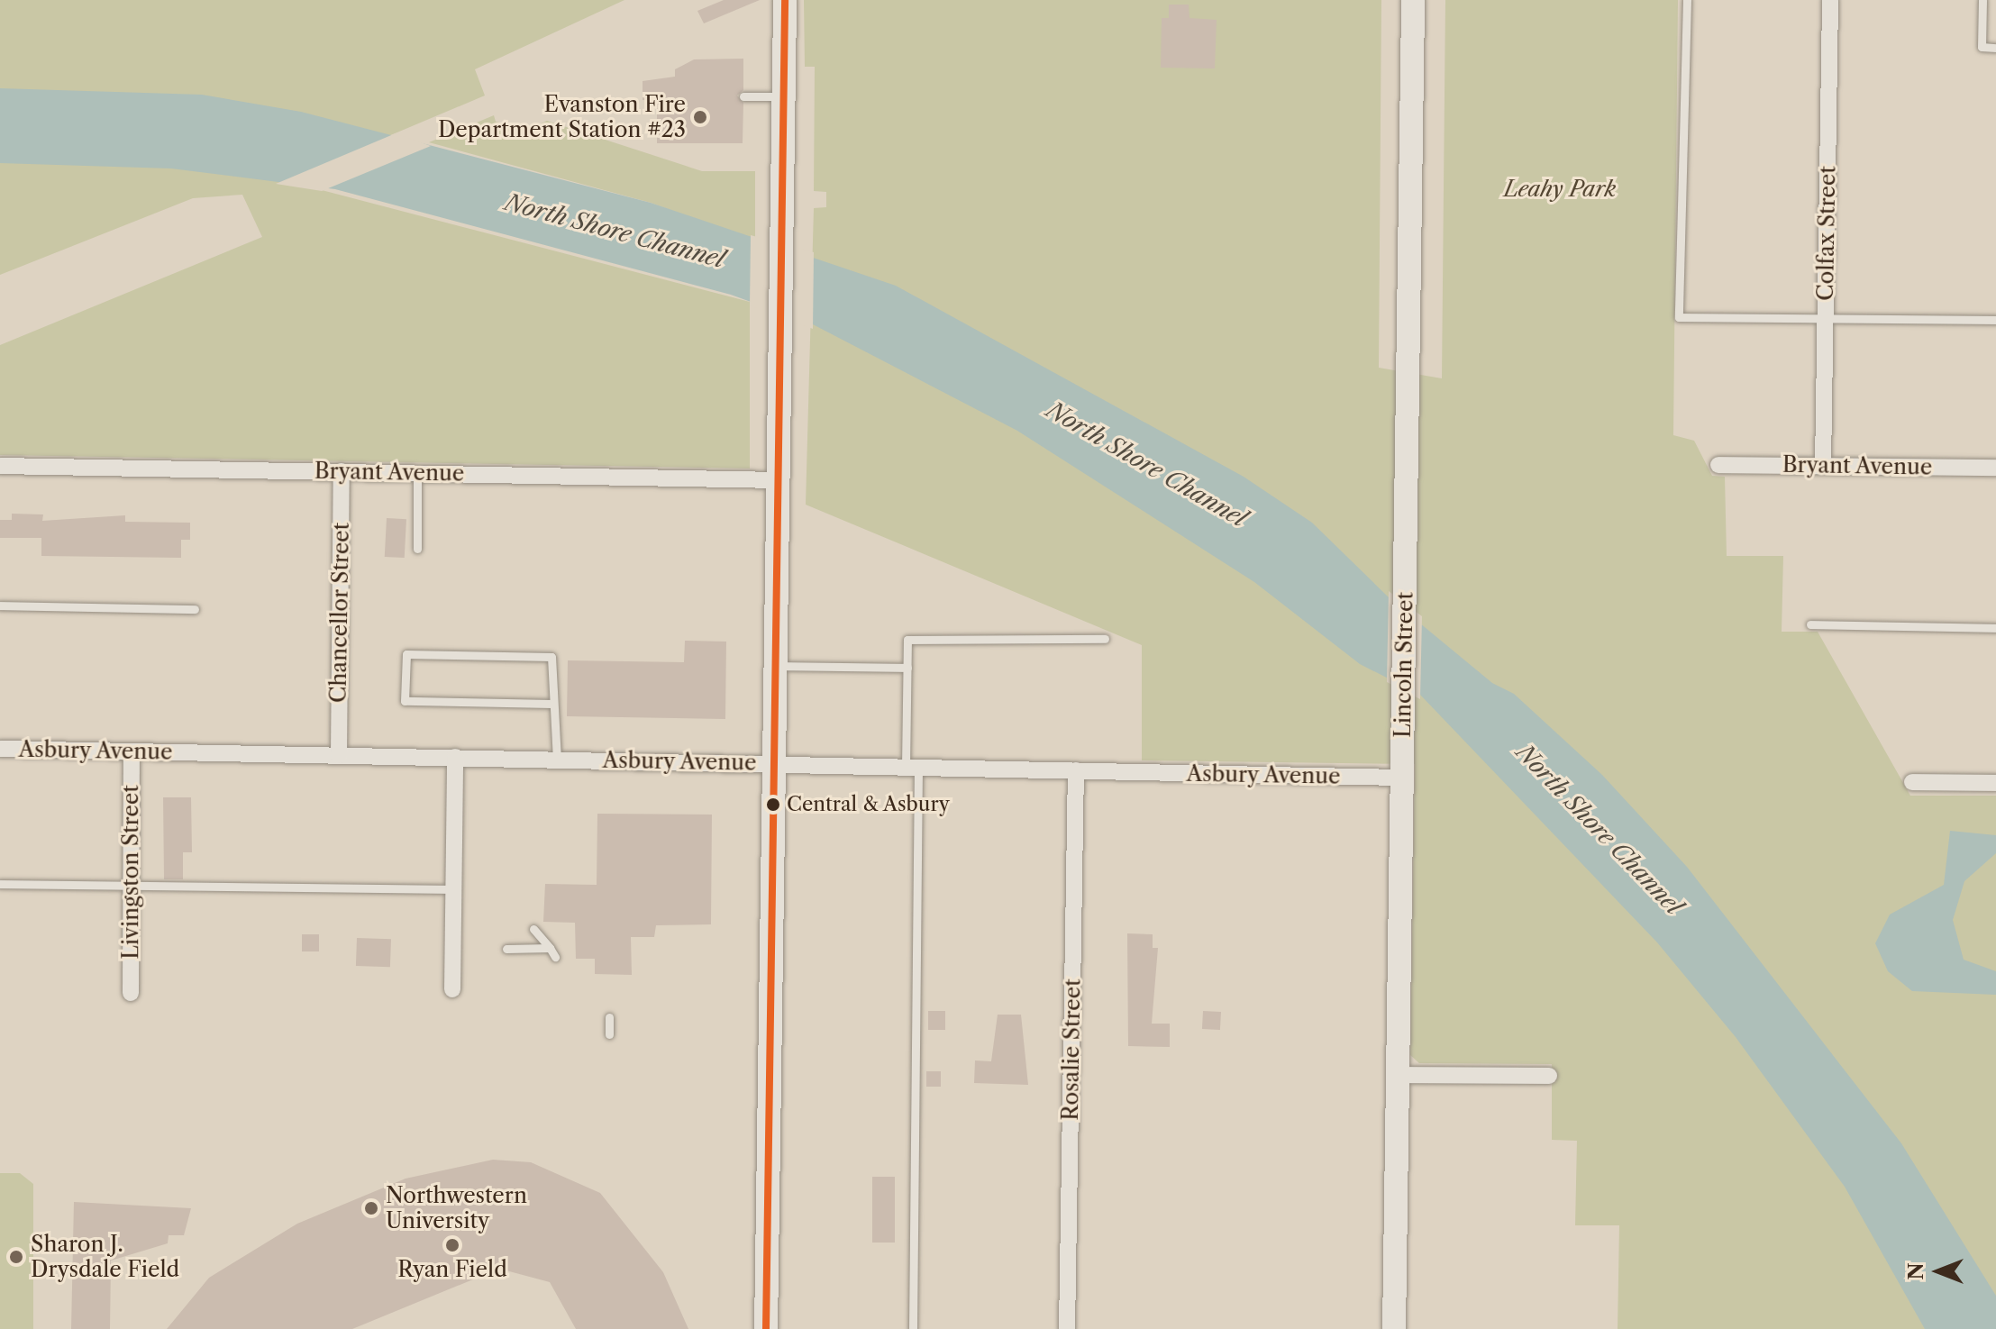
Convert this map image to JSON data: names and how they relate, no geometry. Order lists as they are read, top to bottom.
{
  "streets": {
    "main road": ["Lincoln Street"],
    "street": [
      "Colfax Street",
      "Bryant Avenue",
      "Chancellor Street",
      "Asbury Avenue",
      "Livingston Street",
      "Rosalie Street"
    ]
  },
  "crossings": [
    ["Colfax Street", "Bryant Avenue"],
    ["Bryant Avenue", "Chancellor Street"],
    ["Chancellor Street", "Asbury Avenue"],
    ["Lincoln Street", "Asbury Avenue"],
    ["Asbury Avenue", "Livingston Street"],
    ["Asbury Avenue", "Rosalie Street"]
  ],
  "water": ["North Shore Channel"],
  "parks": ["Leahy Park"],
  "places": [
    "Evanston Fire Department Station #23",
    "Central & Asbury",
    "Northwestern University",
    "Ryan Field",
    "Sharon J. Drysdale Field"
  ],
  "north": "left"
}
